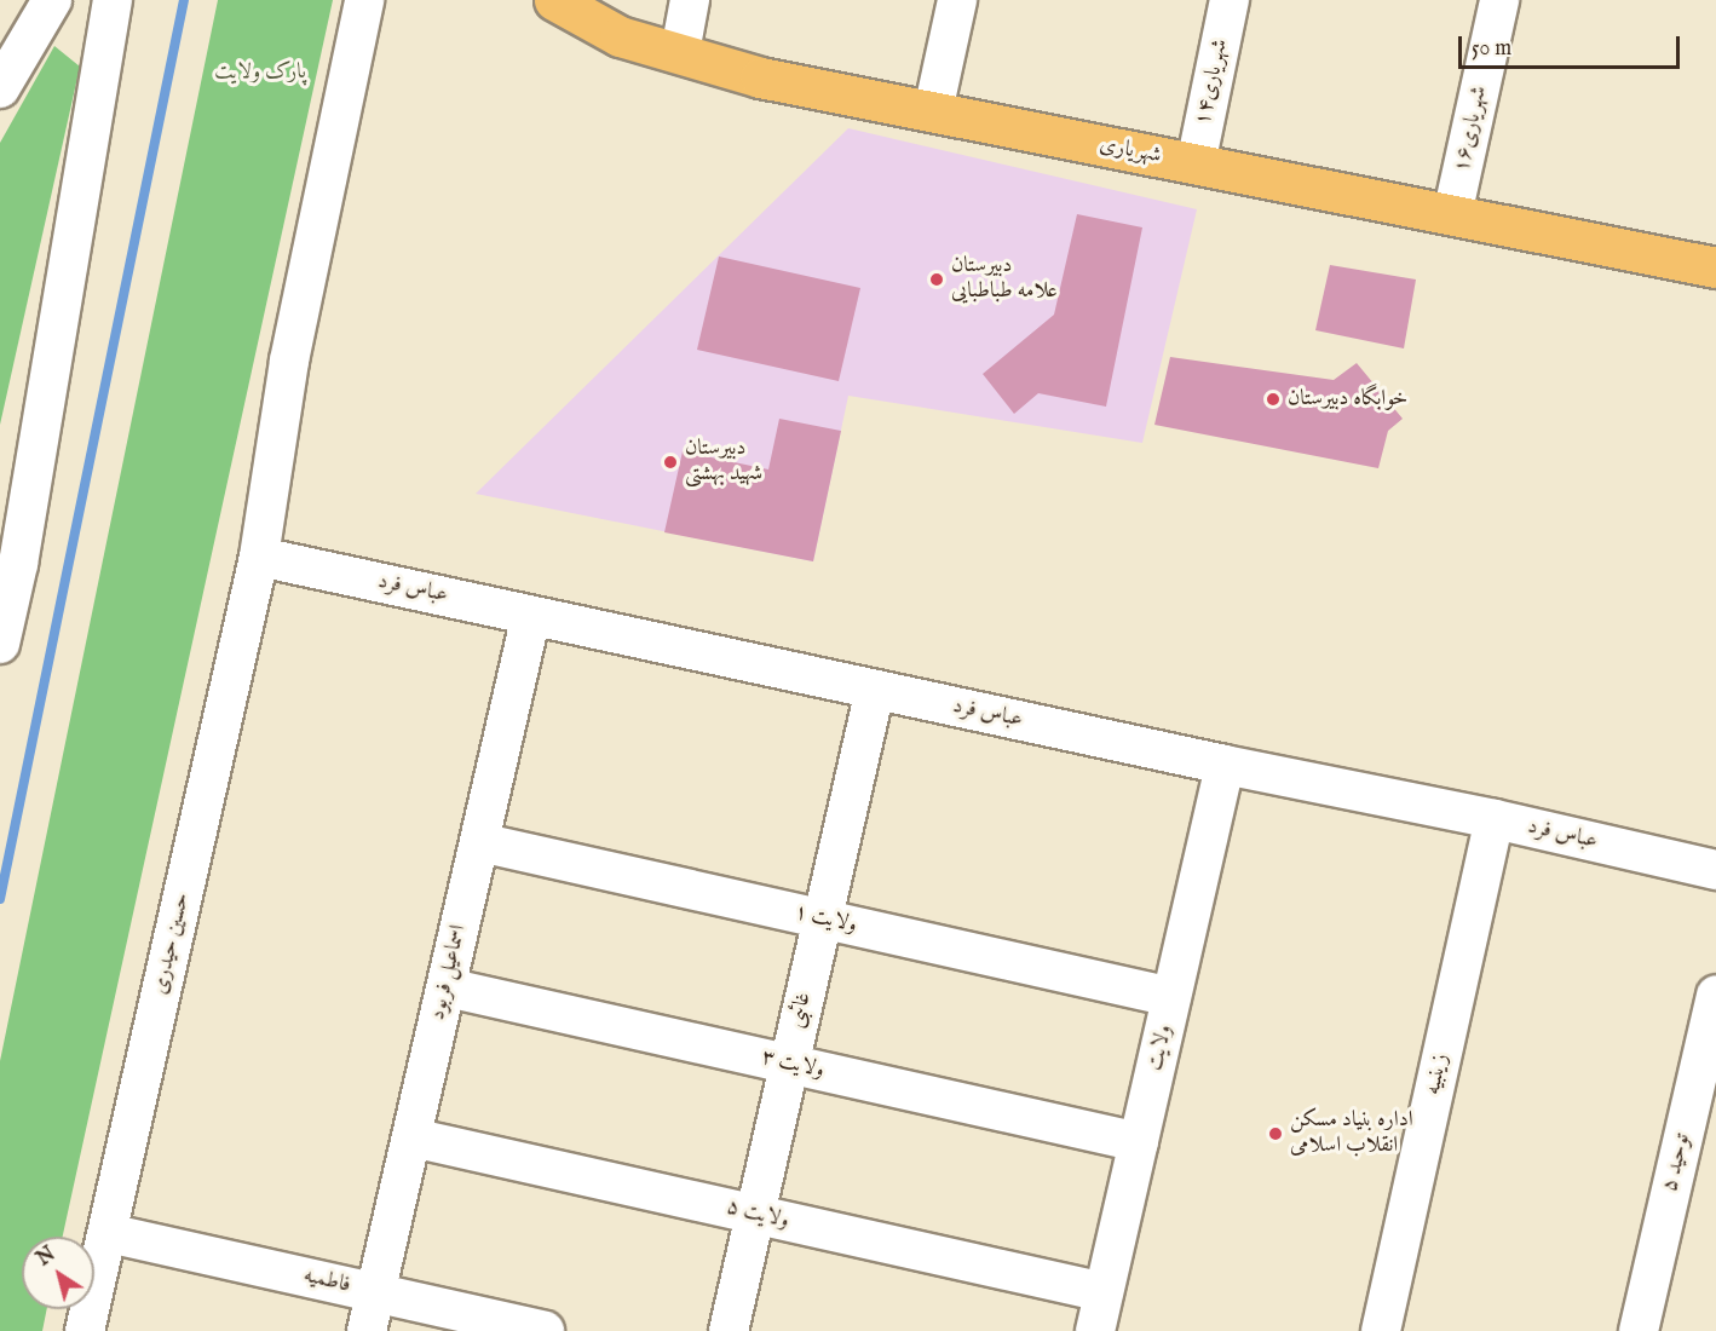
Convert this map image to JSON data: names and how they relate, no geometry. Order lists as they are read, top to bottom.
{
  "streets": {
    "main road": ["شهریاری"],
    "street": [
      "شهریاری۱۴",
      "شهریاری۱۶",
      "عباس فرد",
      "ولایت ۱",
      "حسین حیدری",
      "اسماعیل فربود",
      "غائبی",
      "ولایت",
      "ولایت ۳",
      "زینبیه",
      "توحید ۵",
      "ولایت ۵",
      "فاطمیه"
    ]
  },
  "crossings": [
    ["شهریاری۱۴", "شهریاری"],
    ["شهریاری۱۶", "شهریاری"],
    ["عباس فرد", "حسین حیدری"],
    ["عباس فرد", "اسماعیل فربود"],
    ["عباس فرد", "غائبی"],
    ["عباس فرد", "ولایت"],
    ["عباس فرد", "زینبیه"],
    ["ولایت ۱", "اسماعیل فربود"],
    ["ولایت ۱", "غائبی"],
    ["ولایت ۱", "ولایت"],
    ["حسین حیدری", "فاطمیه"],
    ["اسماعیل فربود", "ولایت ۳"],
    ["اسماعیل فربود", "ولایت ۵"],
    ["اسماعیل فربود", "فاطمیه"],
    ["غائبی", "ولایت ۳"],
    ["غائبی", "ولایت ۵"],
    ["ولایت", "ولایت ۳"],
    ["ولایت", "ولایت ۵"]
  ],
  "parks": ["پارک ولایت"],
  "places": [
    "دبیرستان علامه طباطبایی",
    "خوابگاه دبیرستان",
    "دبیرستان شهید بهشتی",
    "اداره بنیاد مسکن انقلاب اسلامی"
  ],
  "scale_bar": "50 m",
  "north": "top left"
}
